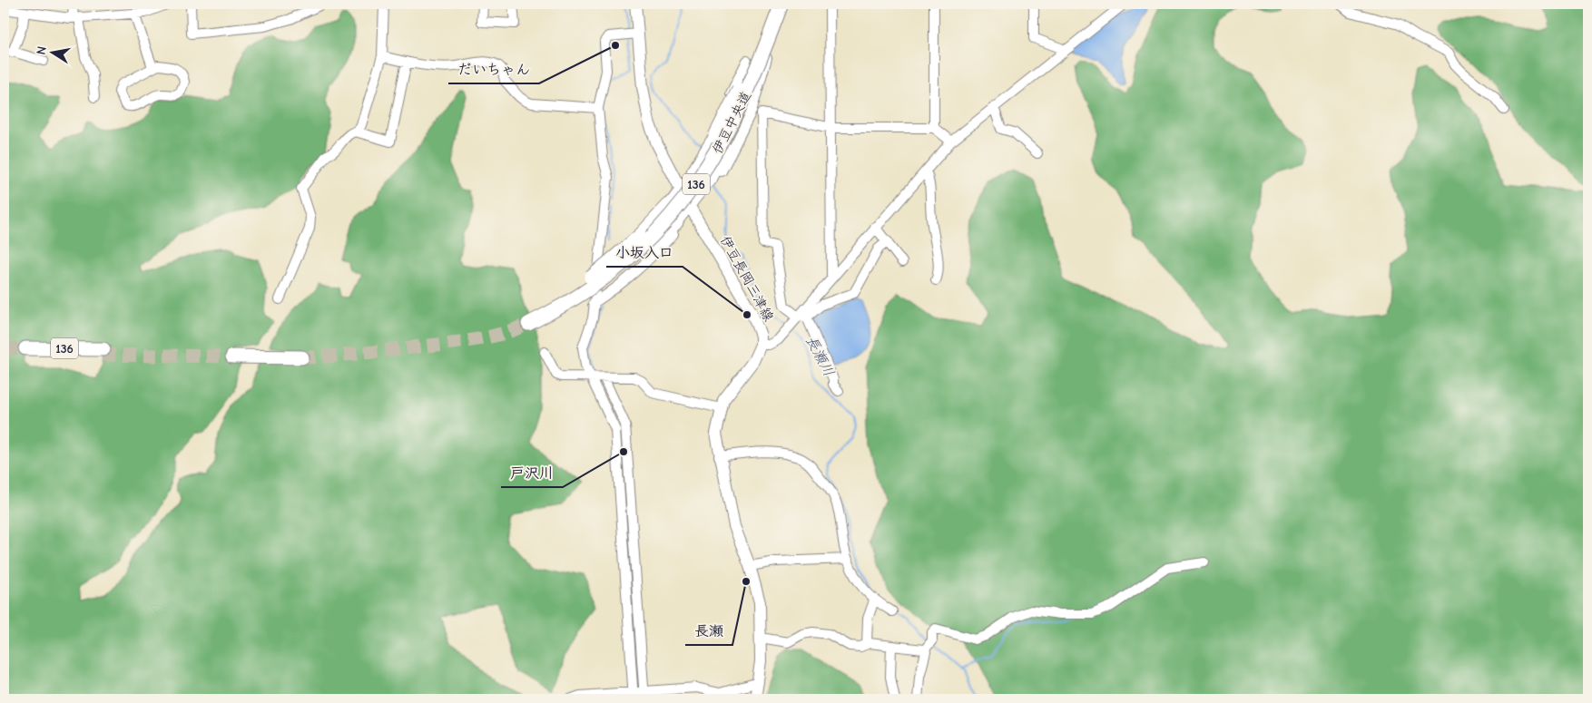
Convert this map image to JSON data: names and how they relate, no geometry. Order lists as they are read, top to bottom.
{
  "streets": {
    "highway": ["伊豆中央道", "136"],
    "main road": ["伊豆長岡三津線"]
  },
  "water": ["長瀬川"],
  "places": [
    "だいちゃん",
    "小坂入口",
    "戸沢川",
    "長瀬"
  ],
  "north": "left"
}
